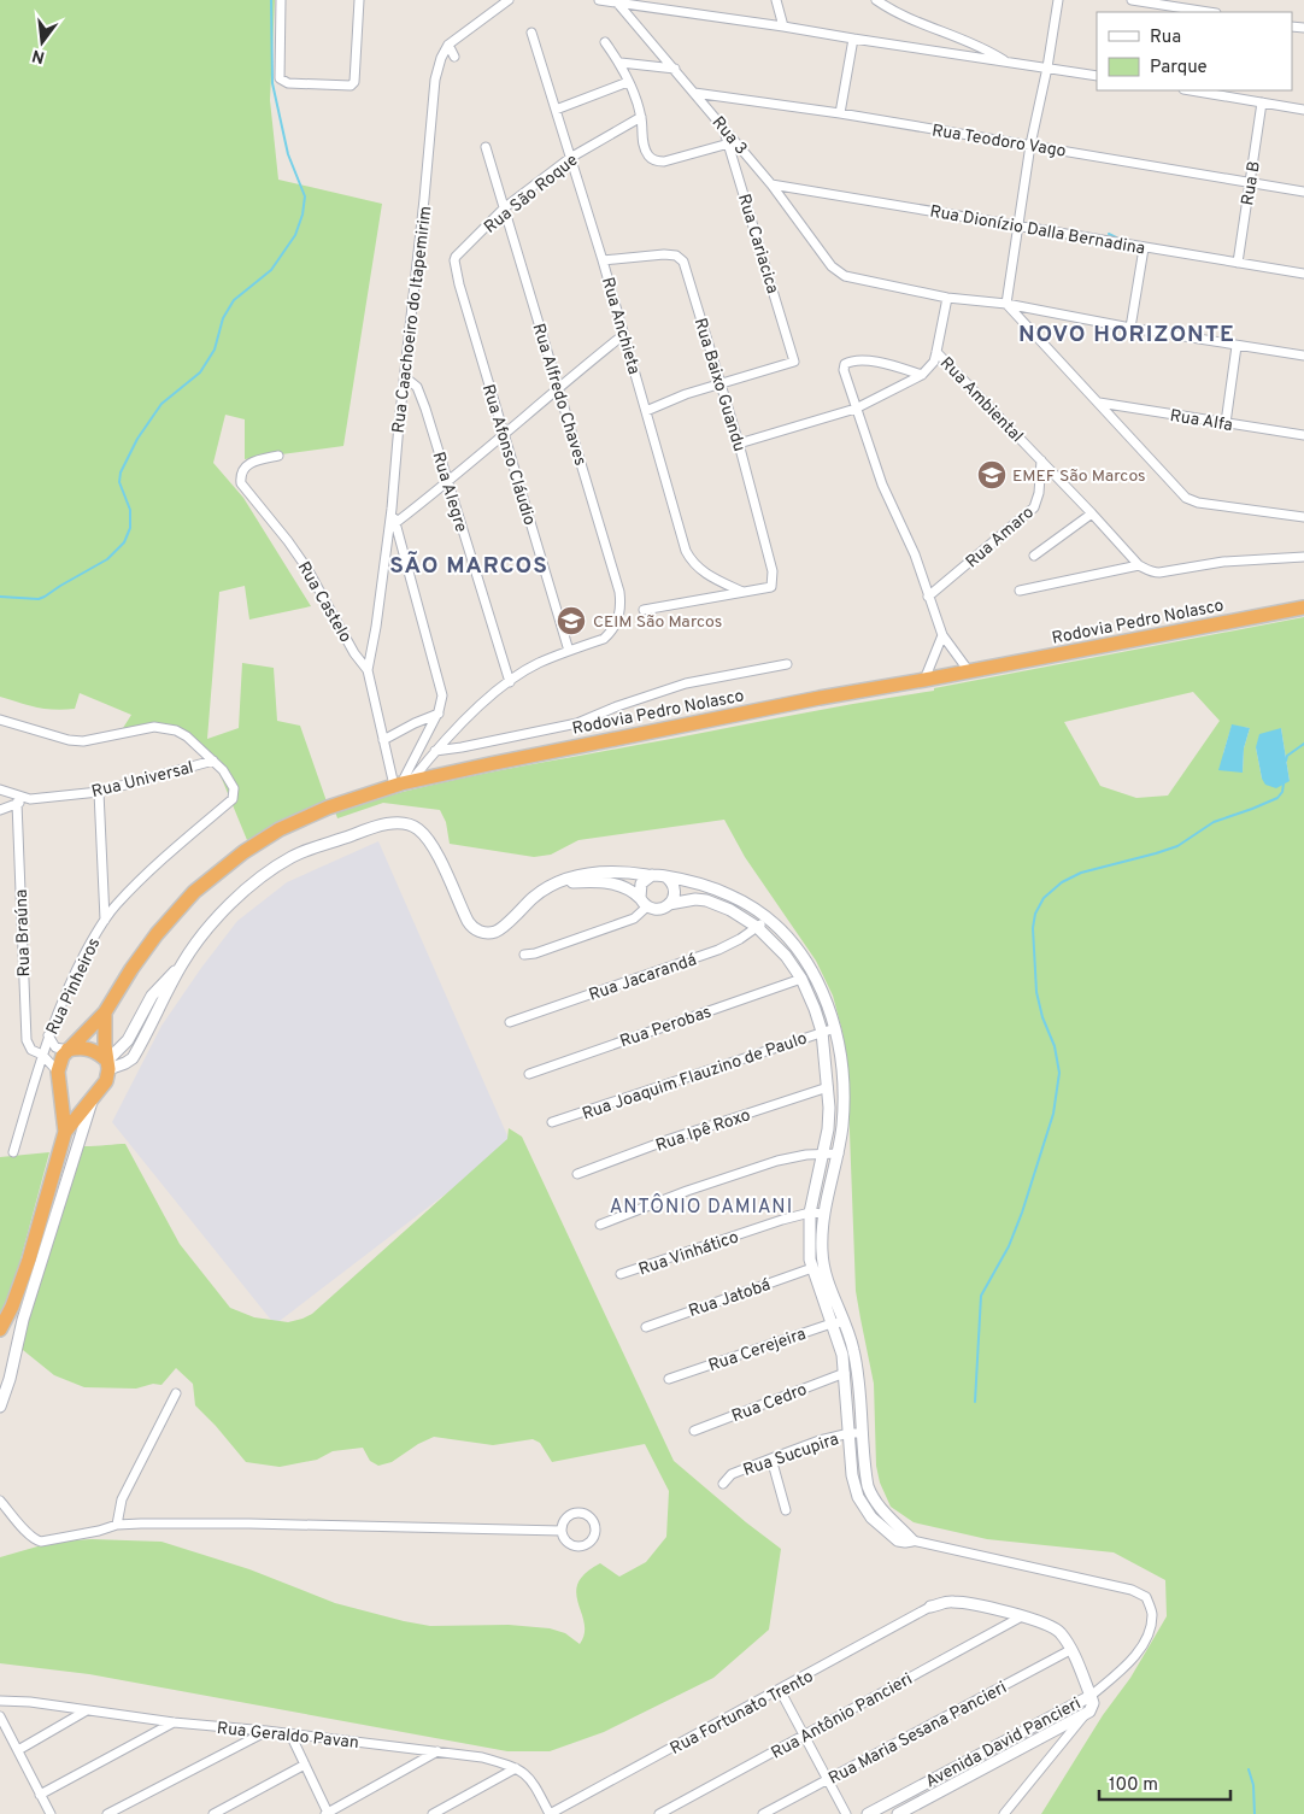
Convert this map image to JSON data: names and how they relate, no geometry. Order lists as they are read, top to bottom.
{
  "streets": {
    "highway": ["Rodovia Pedro Nolasco"],
    "street": [
      "Rua 3",
      "Rua Teodoro Vago",
      "Rua B",
      "Rua São Roque",
      "Rua Dionízio Dalla Bernadina",
      "Rua Cariacica",
      "Rua Caachoeiro do Itapemirim",
      "Rua Anchieta",
      "Rua Baixo Guandu",
      "Rua Alfredo Chaves",
      "Rua Ambiental",
      "Rua Alfa",
      "Rua Afonso Cláudio",
      "Rua Alegre",
      "Rua Amaro",
      "Rua Castelo",
      "Rua Universal",
      "Rua Braúna",
      "Rua Jacarandá",
      "Rua Pinheiros",
      "Rua Perobas",
      "Rua Joaquim Flauzino de Paulo",
      "Rua Ipê Roxo",
      "Rua Vinhático",
      "Rua Jatobá",
      "Rua Cerejeira",
      "Rua Cedro",
      "Rua Sucupira",
      "Rua Fortunato Trento",
      "Rua Antônio Pancieri",
      "Rua Maria Sesana Pancieri",
      "Rua Geraldo Pavan",
      "Avenida David Pancieri"
    ]
  },
  "crossings": [
    ["Rua 3", "Rua Teodoro Vago"],
    ["Rua 3", "Rua Dionízio Dalla Bernadina"],
    ["Rua 3", "Rua Cariacica"],
    ["Rua Teodoro Vago", "Rua B"],
    ["Rua B", "Rua Dionízio Dalla Bernadina"],
    ["Rua São Roque", "Rua Anchieta"],
    ["Rua São Roque", "Rua Alfredo Chaves"],
    ["Rua São Roque", "Rua Afonso Cláudio"],
    ["Rua Cariacica", "Rua Baixo Guandu"],
    ["Rua Caachoeiro do Itapemirim", "Rua Alegre"],
    ["Rua Caachoeiro do Itapemirim", "Rua Castelo"],
    ["Rua Anchieta", "Rua Baixo Guandu"],
    ["Rua Alfredo Chaves", "Rua Afonso Cláudio"],
    ["Rua Ambiental", "Rua Amaro"],
    ["Rua Castelo", "Rodovia Pedro Nolasco"],
    ["Rodovia Pedro Nolasco", "Rua Braúna"],
    ["Rua Universal", "Rua Pinheiros"],
    ["Rua Braúna", "Rua Pinheiros"],
    ["Rua Fortunato Trento", "Rua Geraldo Pavan"]
  ],
  "districts": ["NOVO HORIZONTE", "SÃO MARCOS", "ANTÔNIO DAMIANI"],
  "places": {
    "school or university": ["EMEF São Marcos", "CEIM São Marcos"]
  },
  "legend": ["Rua", "Parque"],
  "scale_bar": "100 m",
  "north": "bottom"
}
